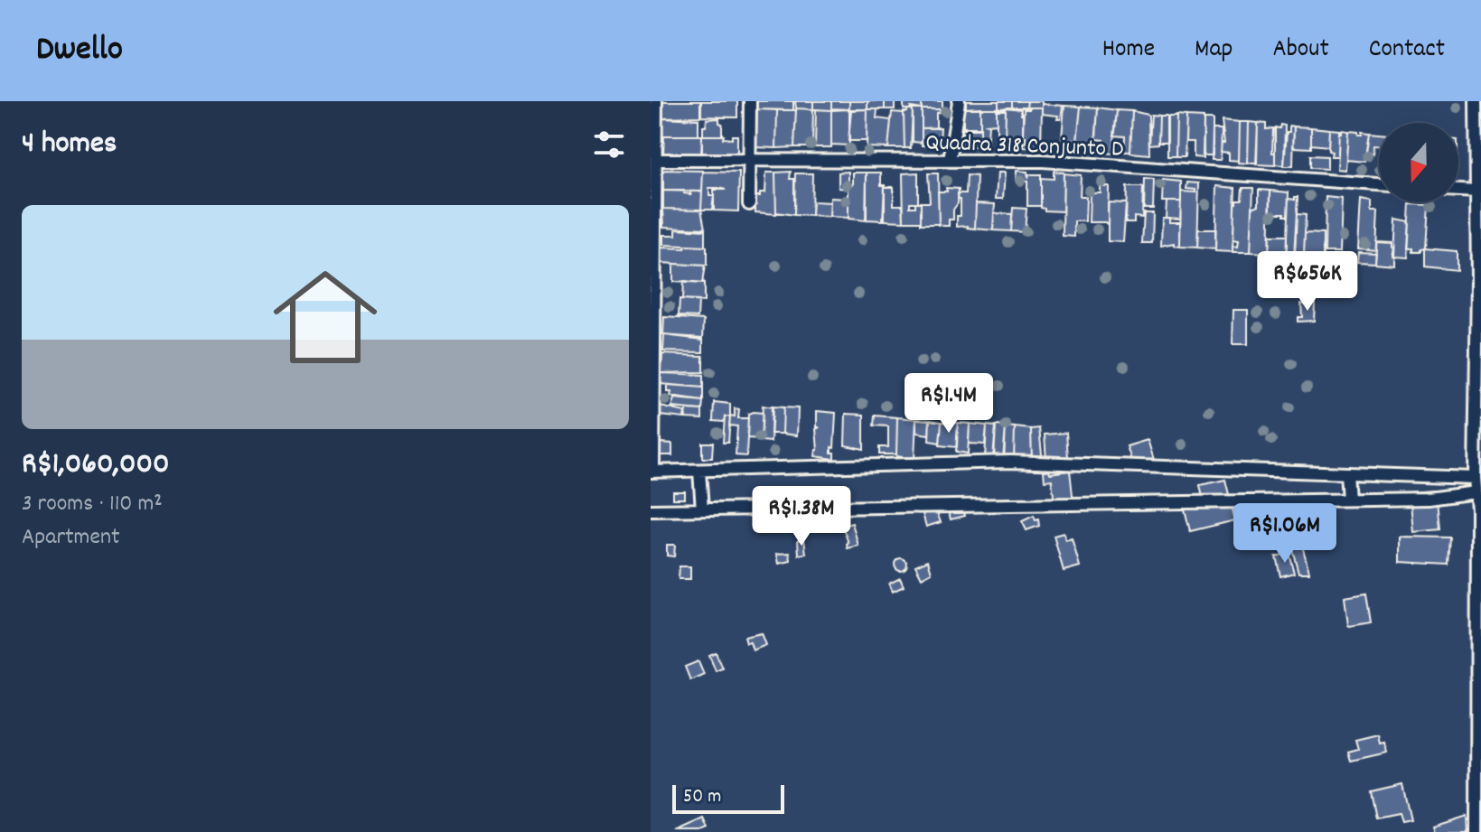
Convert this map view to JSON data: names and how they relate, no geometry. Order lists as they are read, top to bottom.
{
  "streets": {
    "street": ["Quadra 318 Conjunto D"]
  },
  "scale_bar": "50 m",
  "north": "bottom",
  "page": {
    "header": "Dwello",
    "nav": [
      "Home",
      "Map",
      "About",
      "Contact"
    ],
    "heading": "4 homes",
    "list": [
      {
        "name": "R$1,060,000",
        "note": "3 rooms · 110 m² · Apartment"
      }
    ],
    "price": [
      "R$656K",
      "R$1.4M",
      "R$1.38M",
      "R$1.06M"
    ],
    "scale": "50 m"
  }
}
